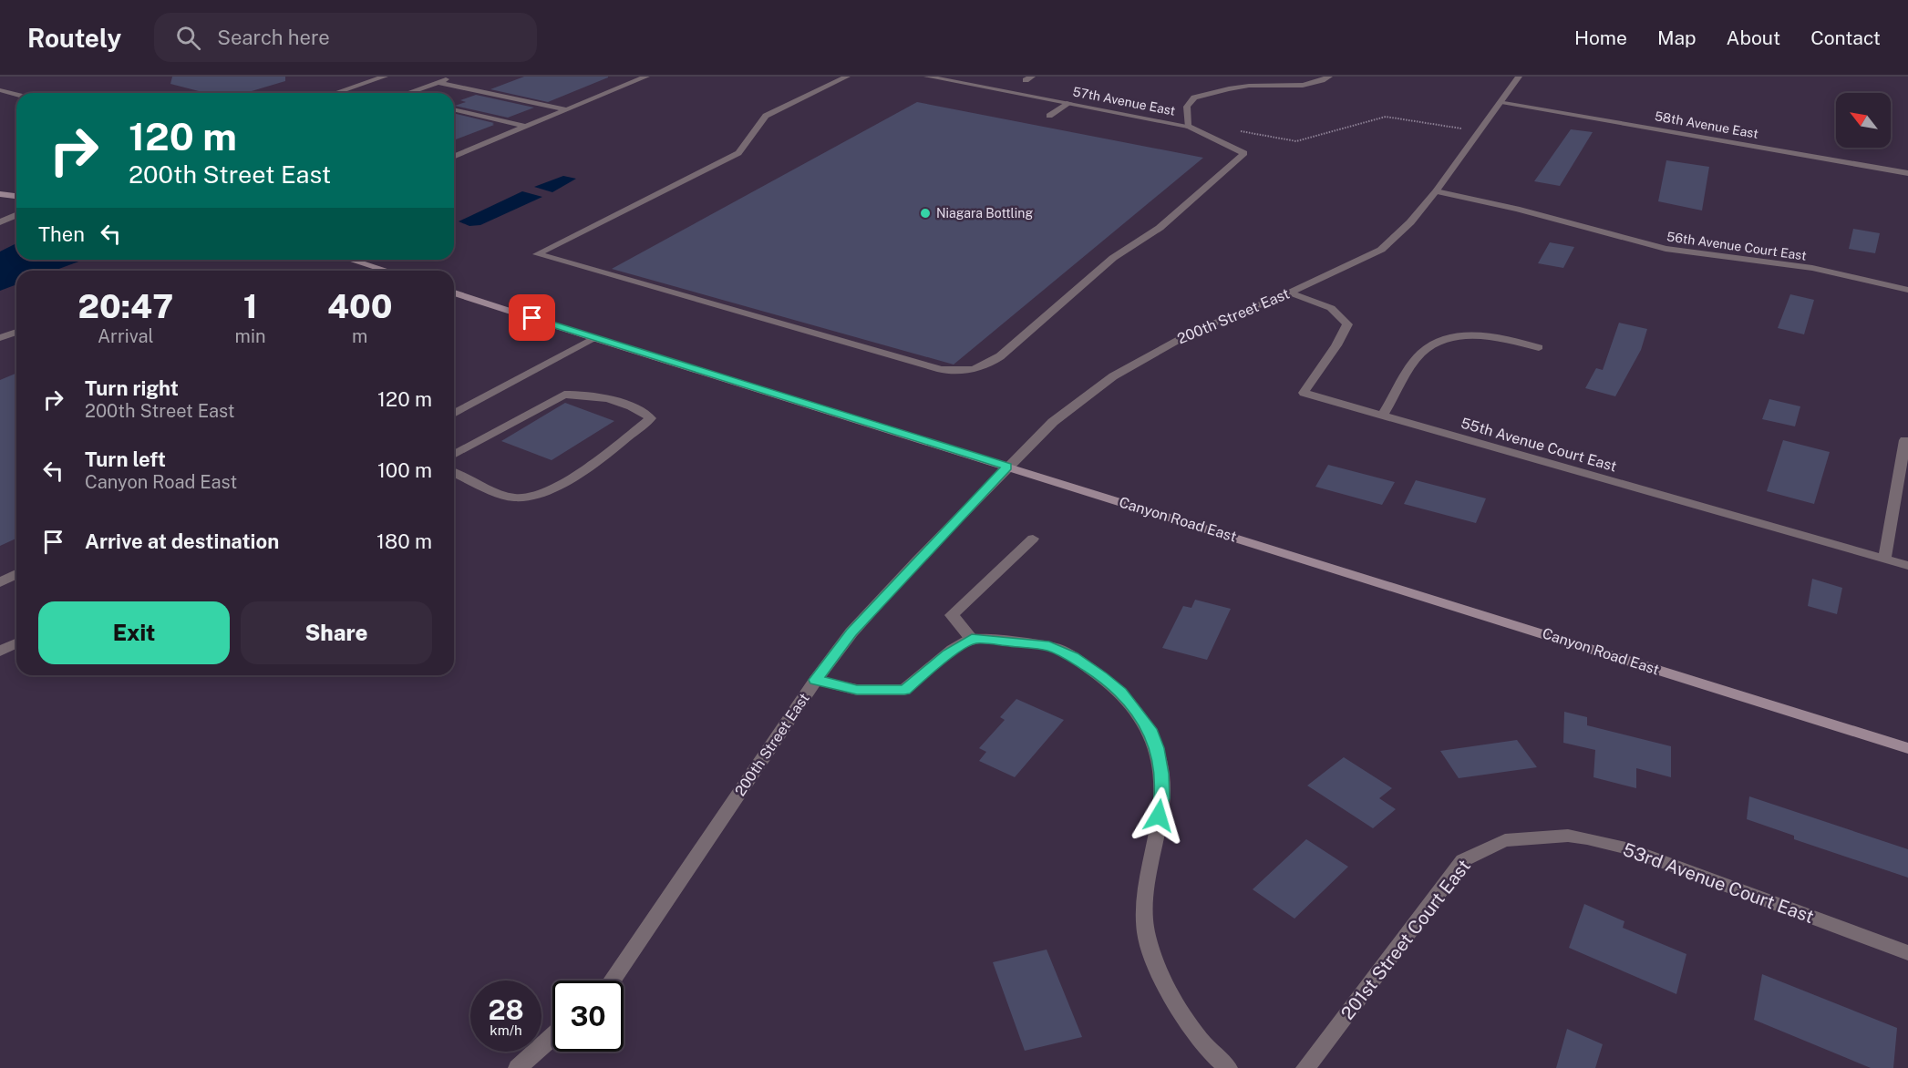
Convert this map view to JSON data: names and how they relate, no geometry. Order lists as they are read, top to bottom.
{
  "streets": {
    "main road": ["Canyon Road East"],
    "street": [
      "57th Avenue East",
      "58th Avenue East",
      "56th Avenue Court East",
      "200th Street East",
      "55th Avenue Court East",
      "53rd Avenue Court East",
      "201st Street Court East"
    ]
  },
  "crossings": [
    ["58th Avenue East", "200th Street East"],
    ["56th Avenue Court East", "200th Street East"],
    ["200th Street East", "55th Avenue Court East"],
    ["200th Street East", "Canyon Road East"],
    ["53rd Avenue Court East", "201st Street Court East"]
  ],
  "places": ["Niagara Bottling"],
  "north": "top left",
  "page": {
    "header": "Routely",
    "search": "Search here",
    "nav": [
      "Home",
      "Map",
      "About",
      "Contact"
    ],
    "turn": ["120 m", "200th Street East"],
    "then": "Then",
    "eta": [
      "20:47",
      "Arrival",
      "1",
      "min",
      "400",
      "m"
    ],
    "list": [
      {
        "name": "Turn right",
        "note": "200th Street East",
        "value": "120 m"
      },
      {
        "name": "Turn left",
        "note": "Canyon Road East",
        "value": "100 m"
      },
      {
        "name": "Arrive at destination",
        "value": "180 m"
      }
    ],
    "buttons": ["Exit", "Share"],
    "speed": "28 km/h",
    "limit": "30"
  }
}
